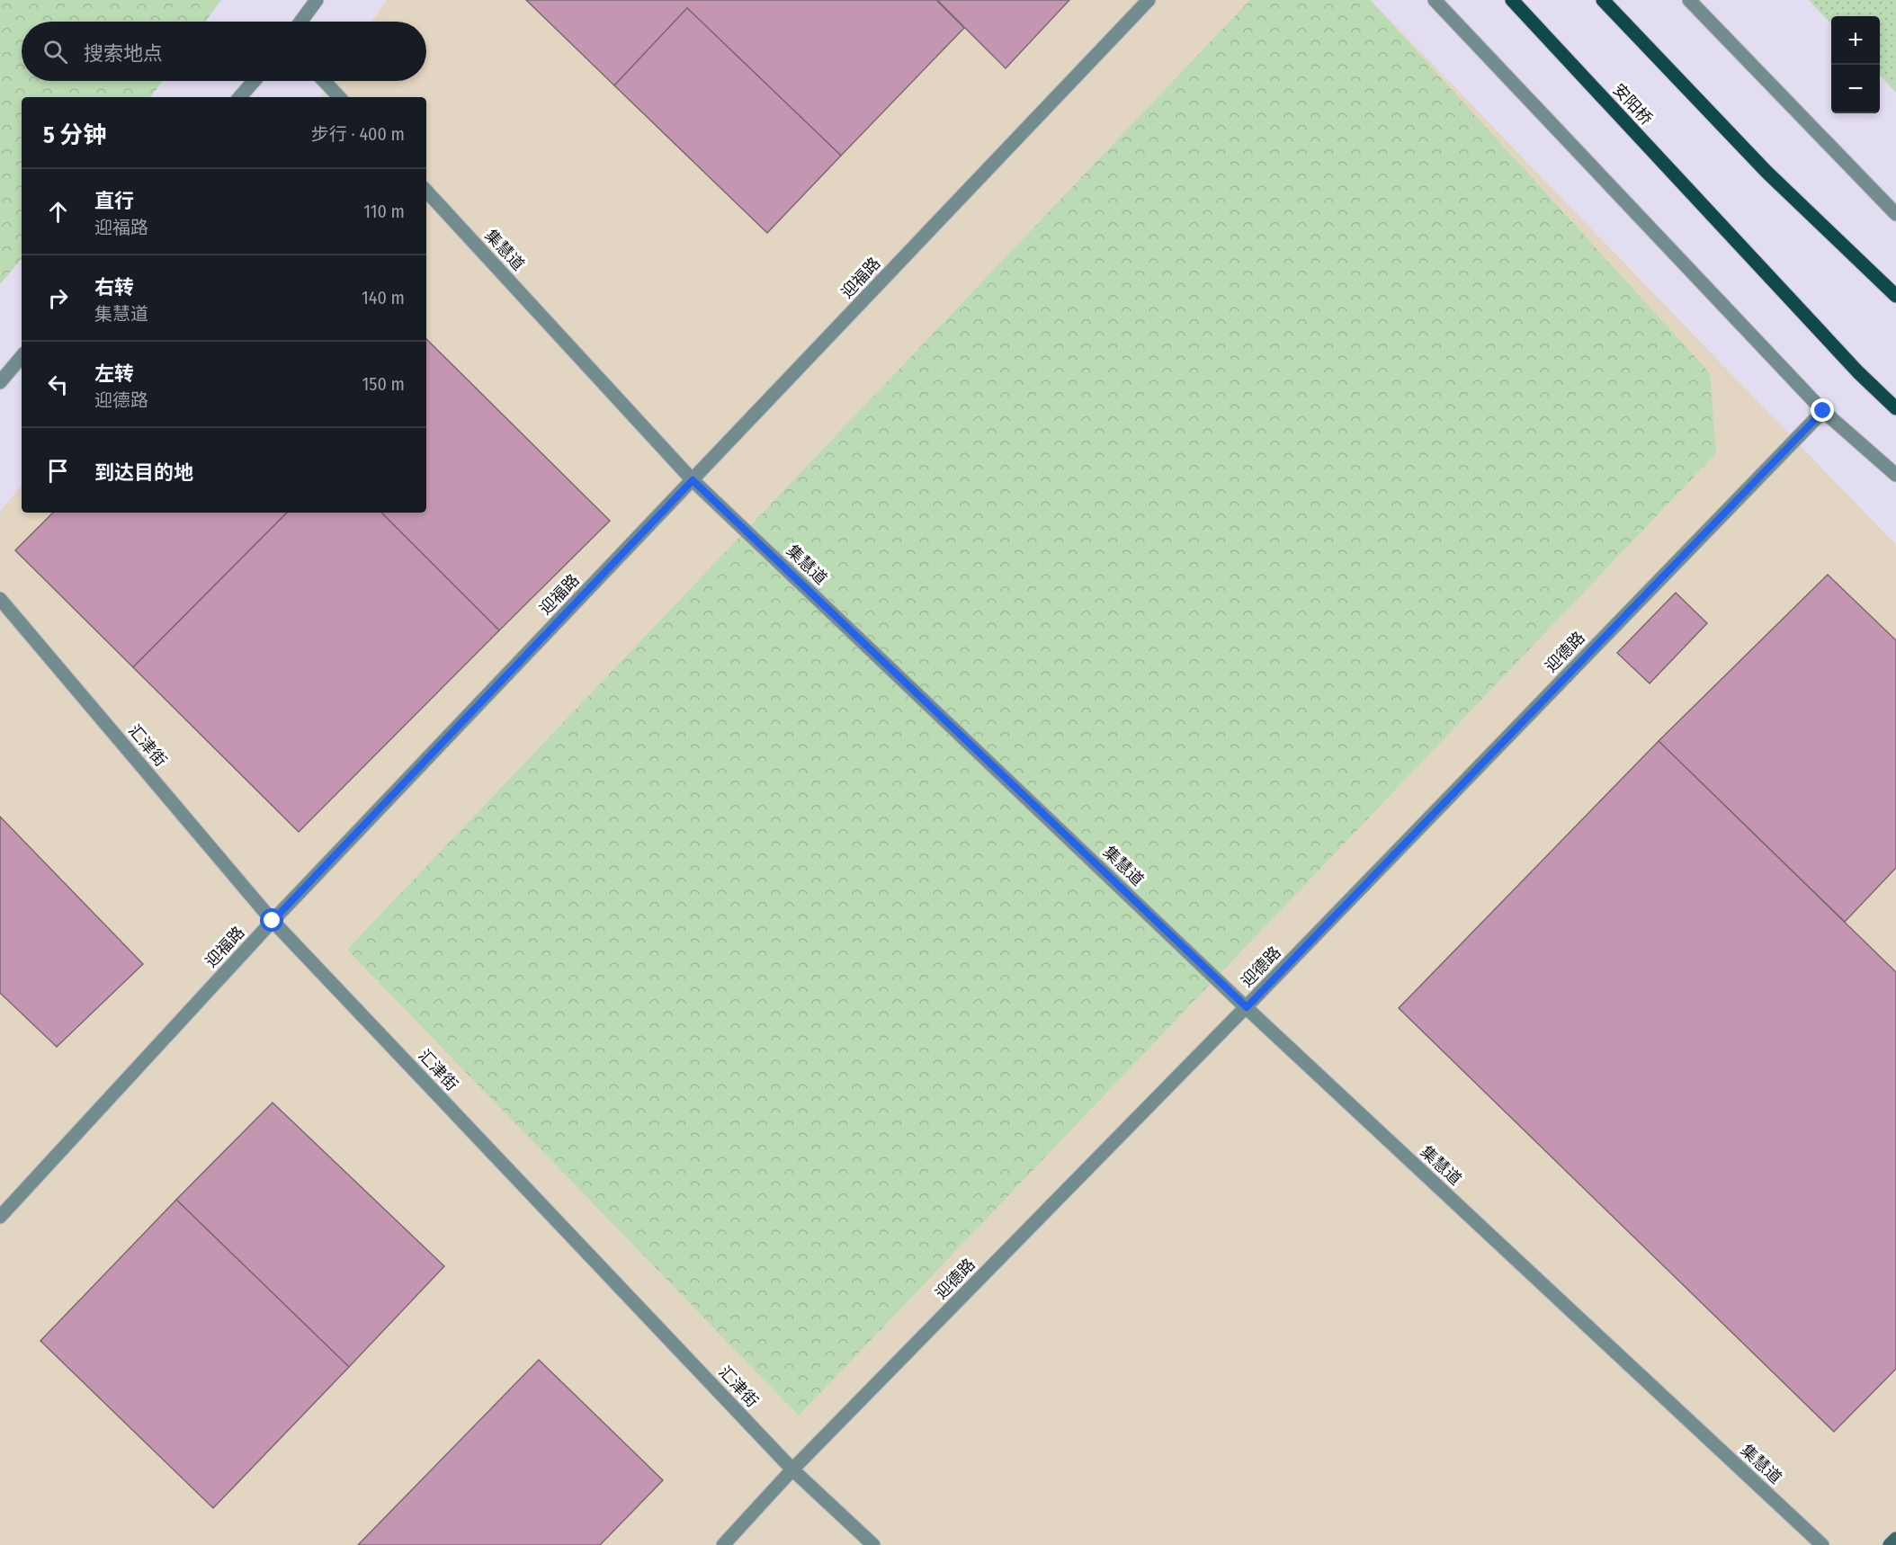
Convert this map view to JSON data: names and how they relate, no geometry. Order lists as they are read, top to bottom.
{
  "streets": {
    "main road": ["安阳桥"],
    "street": [
      "集慧道",
      "迎福路",
      "迎德路",
      "汇津街"
    ]
  },
  "crossings": [
    ["集慧道", "迎福路"],
    ["集慧道", "迎德路"],
    ["迎福路", "汇津街"],
    ["迎德路", "汇津街"]
  ],
  "page": {
    "map_buttons": ["+", "−"],
    "search": "搜索地点",
    "heading": ["5 分钟", "步行 · 400 m"],
    "list": [
      ["直行", "迎福路", "110 m"],
      ["右转", "集慧道", "140 m"],
      ["左转", "迎德路", "150 m"],
      "到达目的地"
    ]
  }
}
